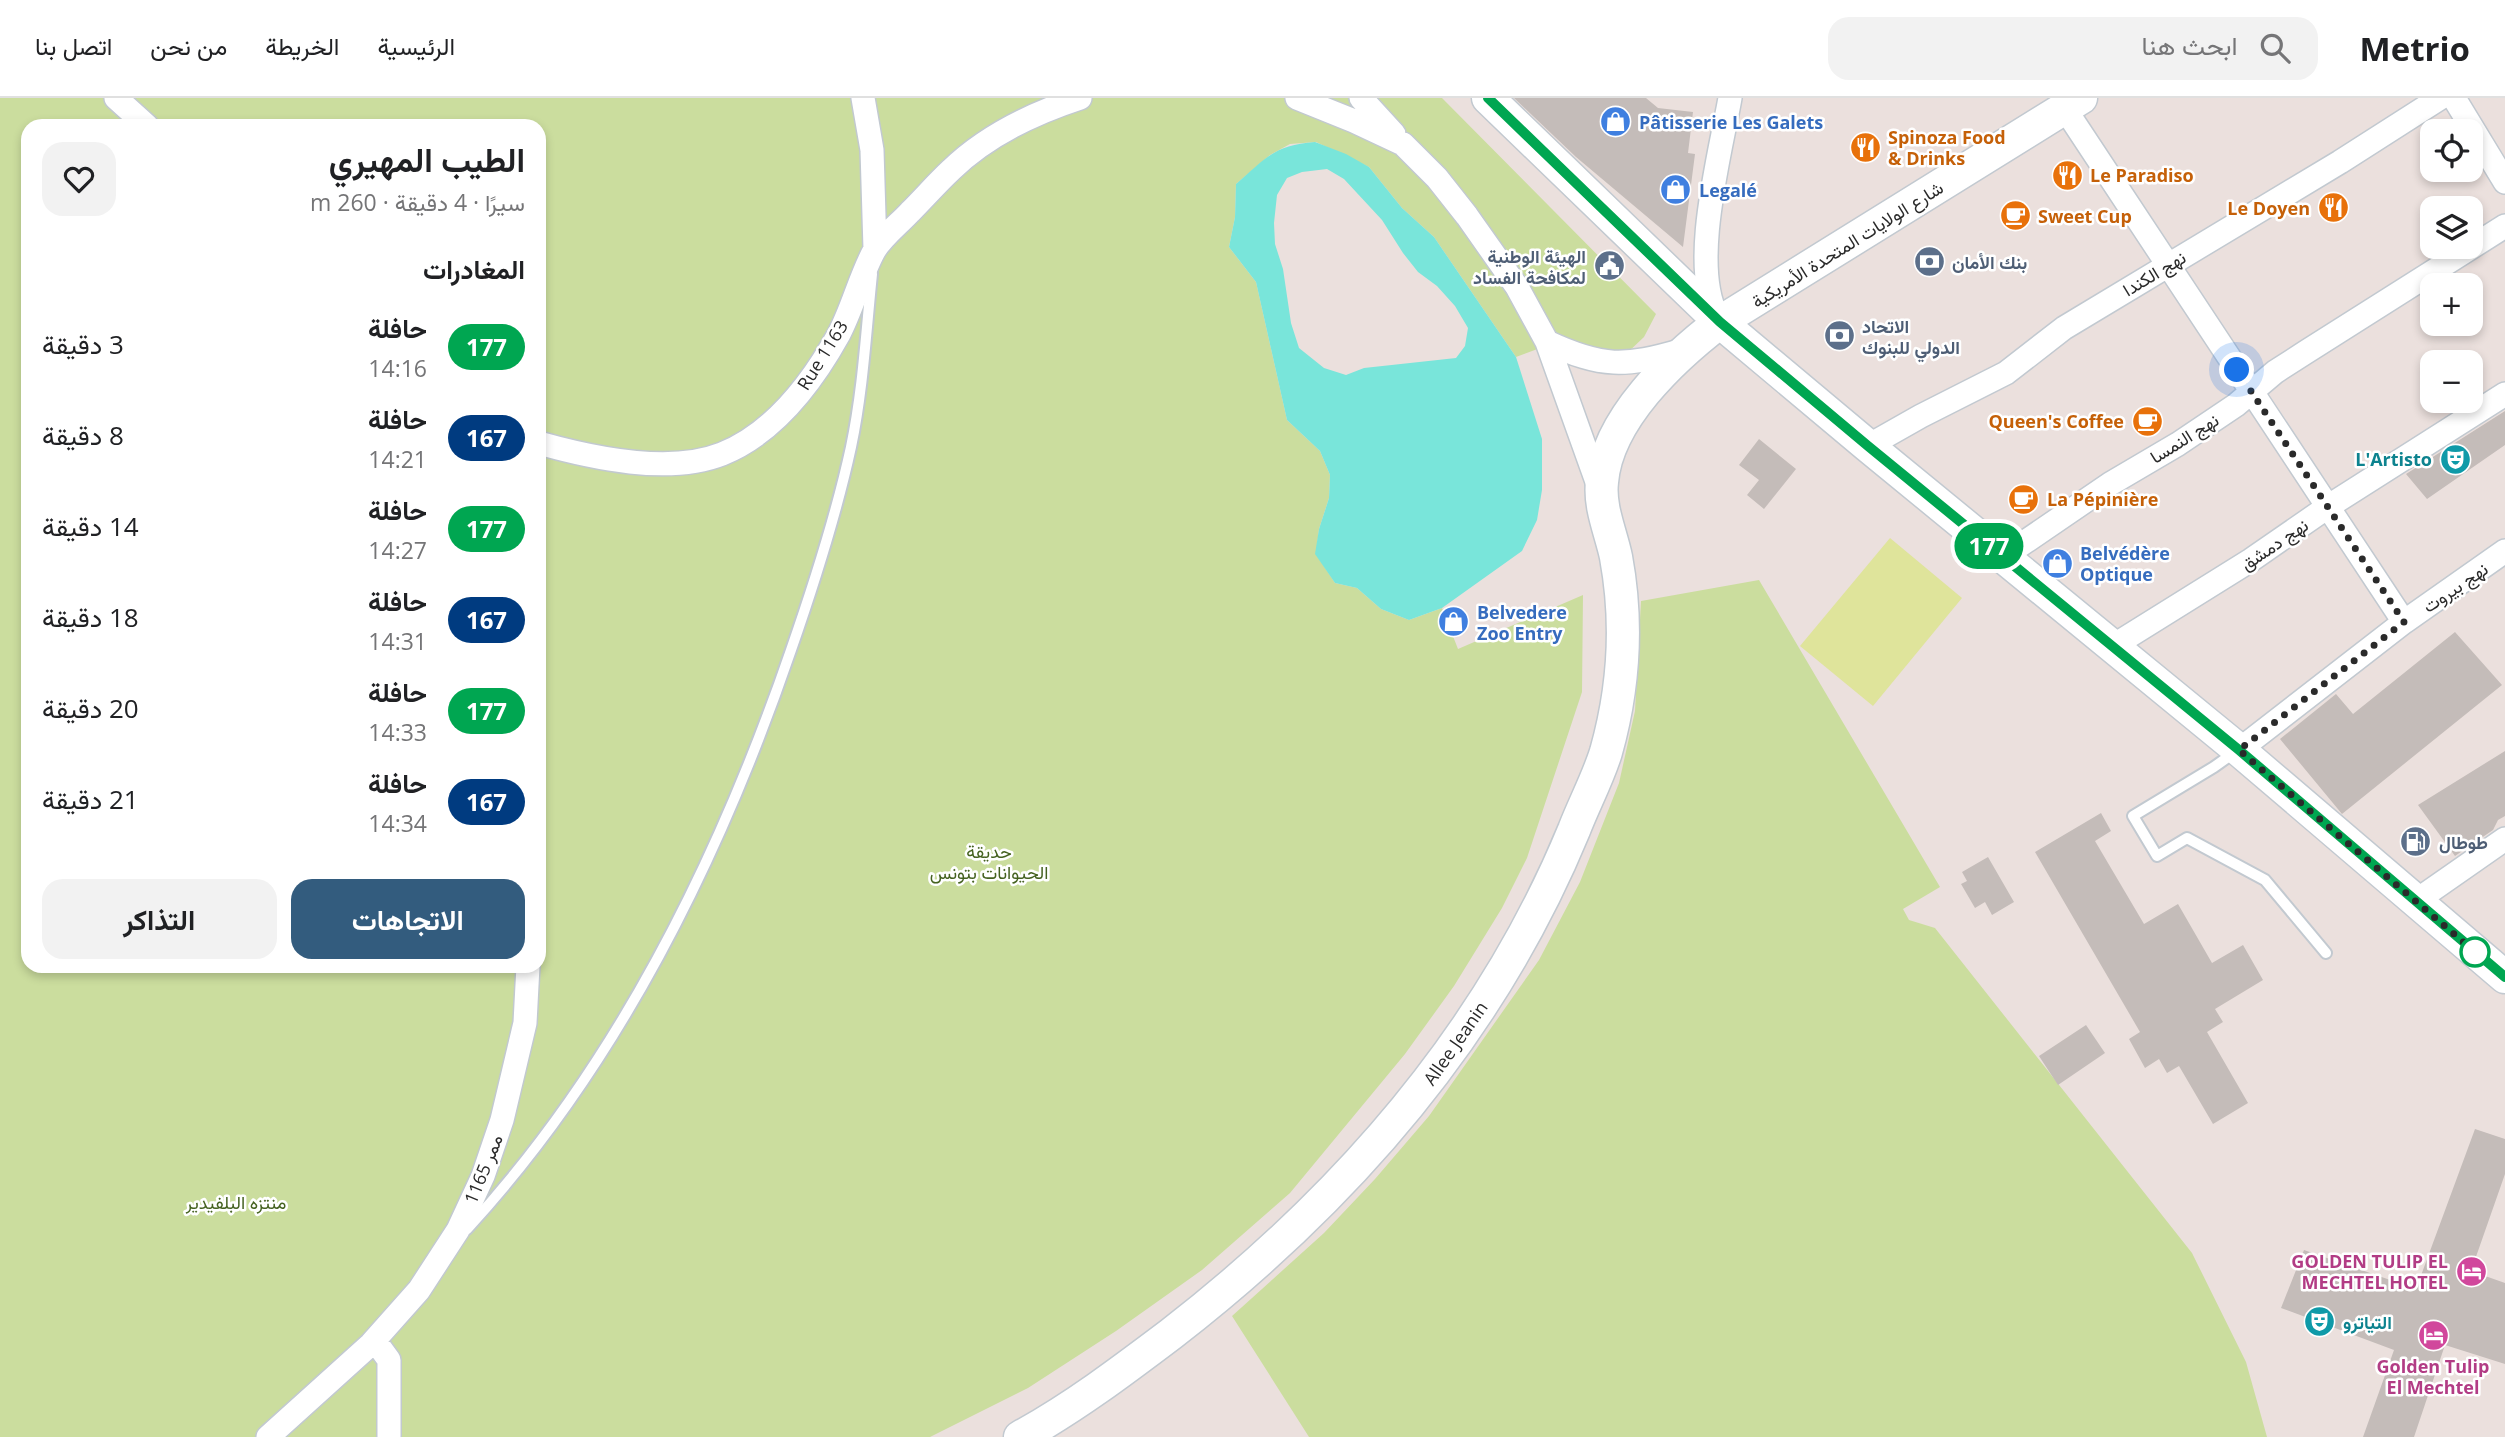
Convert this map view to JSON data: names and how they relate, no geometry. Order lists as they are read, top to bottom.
{
  "streets": {
    "main road": ["شارع الولايات المتحدة الأمريكية", "Allee Jeanin"],
    "street": [
      "نهج الكندا",
      "Rue 1163",
      "نهج النمسا",
      "نهج دمشق",
      "نهج بيروت",
      "ممر 1165"
    ]
  },
  "crossings": [
    ["شارع الولايات المتحدة الأمريكية", "Allee Jeanin"]
  ],
  "parks": ["حديقة الحيوانات بتونس", "منتزه البلفيدير"],
  "places": {
    "shop": [
      "Pâtisserie Les Galets",
      "Legalé",
      "Belvédère Optique",
      "Belvedere Zoo Entry"
    ],
    "restaurant": ["Spinoza Food & Drinks", "Le Paradiso", "Le Doyen"],
    "cafe": ["Sweet Cup", "Queen's Coffee", "La Pépinière"],
    "bank": ["بنك الأمان", "الاتحاد الدولي للبنوك"],
    "public building": ["الهيئة الوطنية لمكافحة الفساد"],
    "theatre": ["L'Artisto", "التياترو"],
    "fuel station": ["طوطال"],
    "hotel": ["GOLDEN TULIP EL MECHTEL HOTEL", "Golden Tulip El Mechtel"]
  },
  "lines": ["bus line 177"],
  "page": {
    "header": "Metrio",
    "search": "ابحث هنا",
    "nav": [
      "الرئيسية",
      "الخريطة",
      "من نحن",
      "اتصل بنا"
    ],
    "on_map": "177",
    "map_buttons": ["+", "−"],
    "heading": [
      ["الطيب المهيري", "سيرًا · 4 دقيقة · 260 m"],
      "المغادرات"
    ],
    "list": [
      {
        "mark": "177",
        "name": "حافلة",
        "note": "14:16",
        "value": "3 دقيقة"
      },
      {
        "mark": "167",
        "name": "حافلة",
        "note": "14:21",
        "value": "8 دقيقة"
      },
      {
        "mark": "177",
        "name": "حافلة",
        "note": "14:27",
        "value": "14 دقيقة"
      },
      {
        "mark": "167",
        "name": "حافلة",
        "note": "14:31",
        "value": "18 دقيقة"
      },
      {
        "mark": "177",
        "name": "حافلة",
        "note": "14:33",
        "value": "20 دقيقة"
      },
      {
        "mark": "167",
        "name": "حافلة",
        "note": "14:34",
        "value": "21 دقيقة"
      }
    ],
    "buttons": ["الاتجاهات", "التذاكر"]
  }
}
